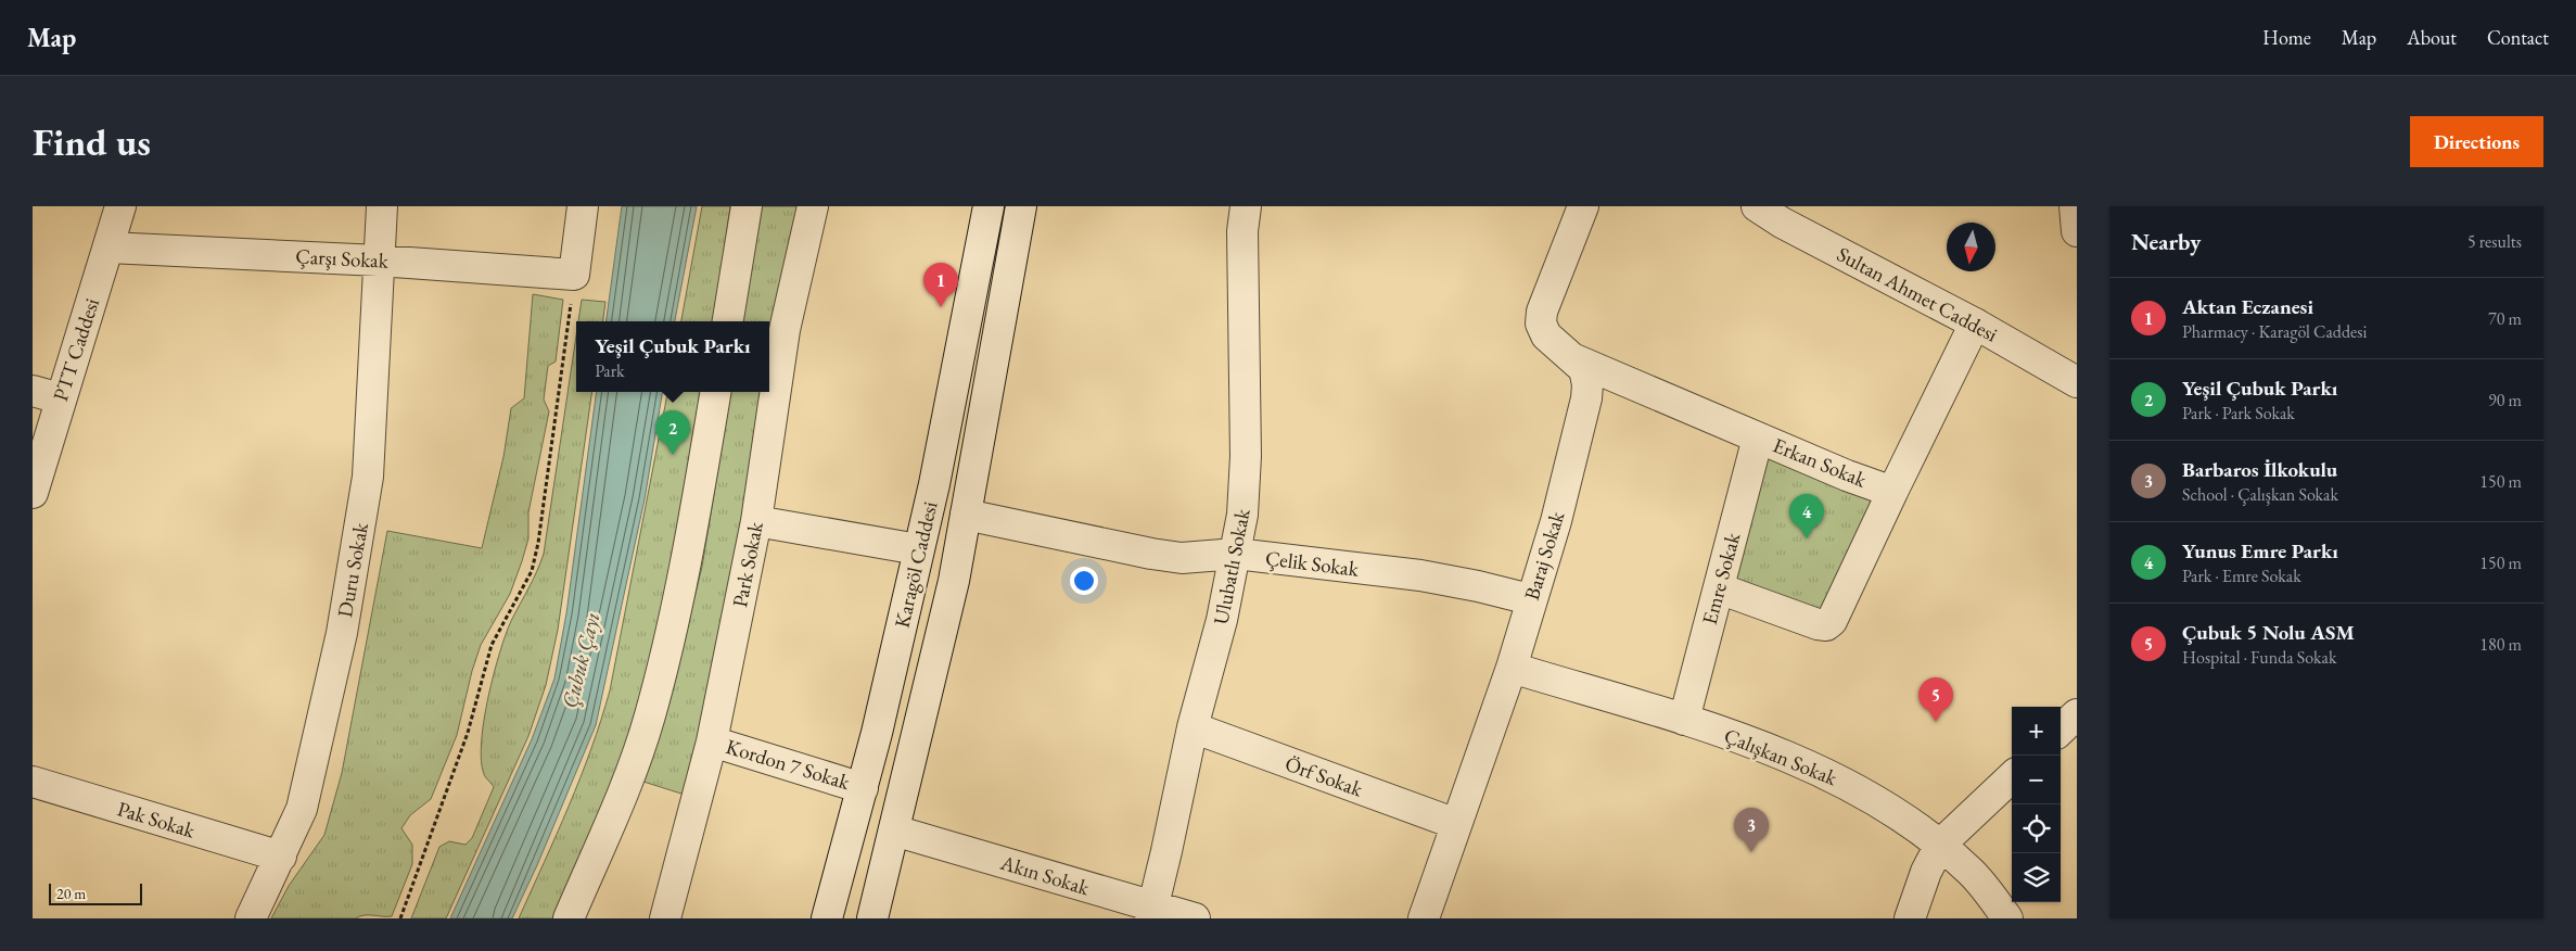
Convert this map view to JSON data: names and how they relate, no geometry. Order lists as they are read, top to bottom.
{
  "streets": {
    "street": [
      "Çarşı Sokak",
      "Sultan Ahmet Caddesi",
      "PTT Caddesi",
      "Erkan Sokak",
      "Baraj Sokak",
      "Çelik Sokak",
      "Park Sokak",
      "Karagöl Caddesi",
      "Ulubatlı Sokak",
      "Duru Sokak",
      "Emre Sokak",
      "Çalışkan Sokak",
      "Kordon 7 Sokak",
      "Örf Sokak",
      "Pak Sokak",
      "Akın Sokak"
    ]
  },
  "crossings": [
    ["Çarşı Sokak", "PTT Caddesi"],
    ["Çarşı Sokak", "Duru Sokak"],
    ["Sultan Ahmet Caddesi", "Erkan Sokak"],
    ["Erkan Sokak", "Baraj Sokak"],
    ["Erkan Sokak", "Emre Sokak"],
    ["Baraj Sokak", "Çelik Sokak"],
    ["Baraj Sokak", "Çalışkan Sokak"],
    ["Baraj Sokak", "Örf Sokak"],
    ["Çelik Sokak", "Ulubatlı Sokak"],
    ["Park Sokak", "Kordon 7 Sokak"],
    ["Karagöl Caddesi", "Kordon 7 Sokak"],
    ["Ulubatlı Sokak", "Örf Sokak"],
    ["Ulubatlı Sokak", "Akın Sokak"],
    ["Duru Sokak", "Pak Sokak"],
    ["Emre Sokak", "Çalışkan Sokak"]
  ],
  "water": ["Çubuk Çayı"],
  "scale_bar": "20 m",
  "north": "bottom",
  "page": {
    "header": "Map",
    "nav": [
      "Home",
      "Map",
      "About",
      "Contact"
    ],
    "buttons": "Directions",
    "title": "Find us",
    "heading": ["Nearby", "5 results"],
    "pins": [
      "1",
      "2",
      "4",
      "5",
      "3"
    ],
    "list": [
      {
        "mark": "1",
        "name": "Aktan Eczanesi",
        "note": "Pharmacy · Karagöl Caddesi",
        "value": "70 m"
      },
      {
        "mark": "2",
        "name": "Yeşil Çubuk Parkı",
        "note": "Park · Park Sokak",
        "value": "90 m"
      },
      {
        "mark": "3",
        "name": "Barbaros İlkokulu",
        "note": "School · Çalışkan Sokak",
        "value": "150 m"
      },
      {
        "mark": "4",
        "name": "Yunus Emre Parkı",
        "note": "Park · Emre Sokak",
        "value": "150 m"
      },
      {
        "mark": "5",
        "name": "Çubuk 5 Nolu ASM",
        "note": "Hospital · Funda Sokak",
        "value": "180 m"
      }
    ],
    "popup": ["Yeşil Çubuk Parkı", "Park"],
    "map_buttons": ["+", "−"],
    "scale": "20 m"
  }
}
